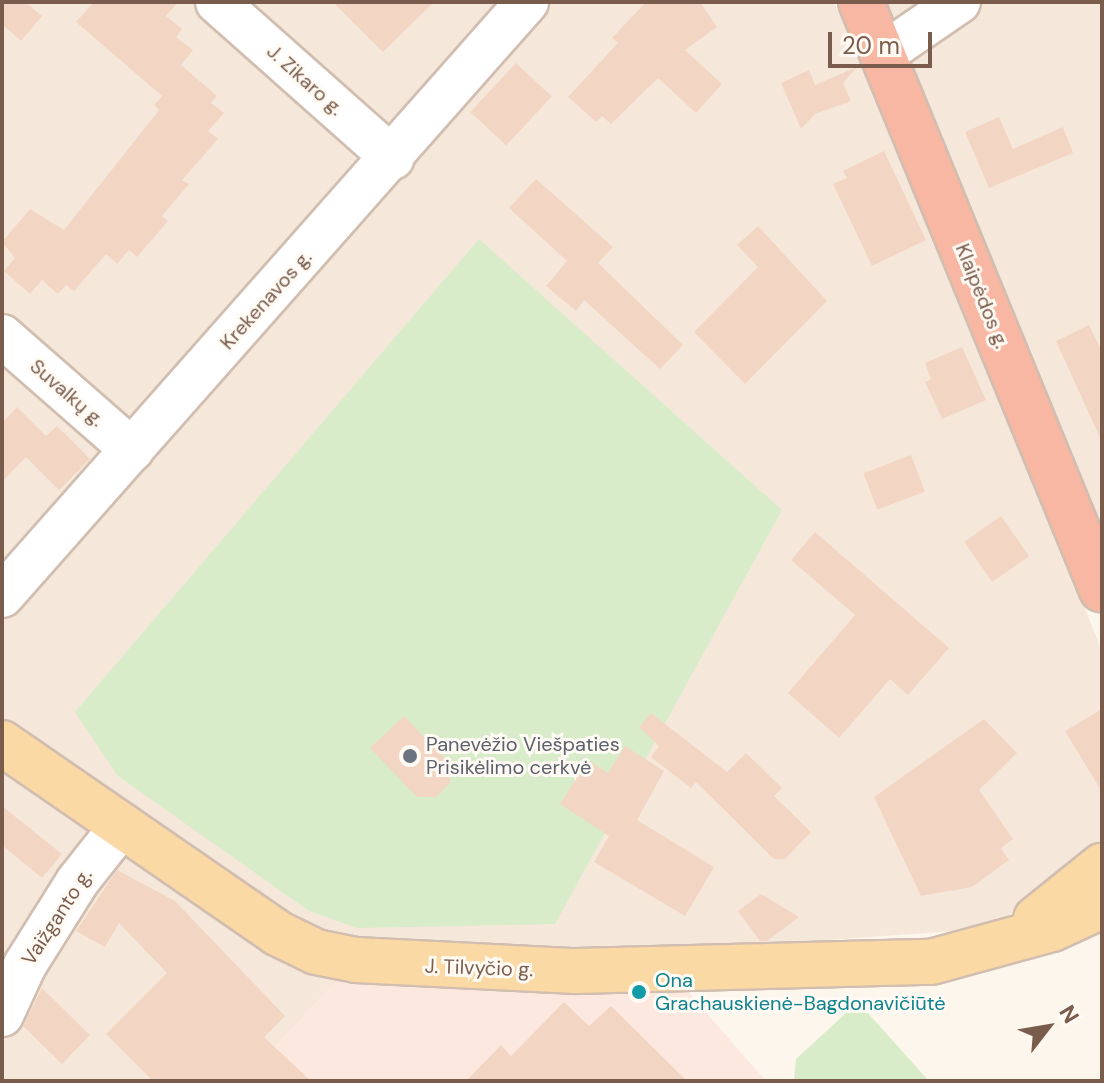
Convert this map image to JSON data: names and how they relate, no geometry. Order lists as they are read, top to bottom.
{
  "streets": {
    "highway": ["Klaipėdos g."],
    "main road": ["J. Tilvyčio g."],
    "street": [
      "J. Zikaro g.",
      "Krekenavos g.",
      "Suvalkų g.",
      "Vaižganto g."
    ]
  },
  "crossings": [
    ["J. Zikaro g.", "Krekenavos g."],
    ["Krekenavos g.", "Suvalkų g."],
    ["Vaižganto g.", "J. Tilvyčio g."]
  ],
  "places": ["Panevėžio Viešpaties Prisikėlimo cerkvė", "Ona Grachauskienė-Bagdonavičiūtė"],
  "scale_bar": "20 m",
  "north": "top right"
}
